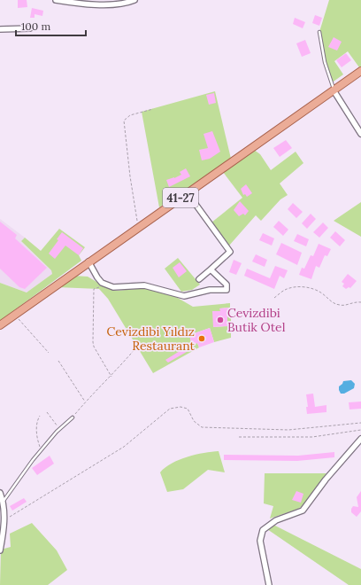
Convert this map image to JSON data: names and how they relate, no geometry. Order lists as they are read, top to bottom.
{
  "streets": {
    "main road": ["41-27"]
  },
  "places": ["Cevizdibi Butik Otel", "Cevizdibi Yıldız Restaurant"],
  "scale_bar": "100 m"
}
